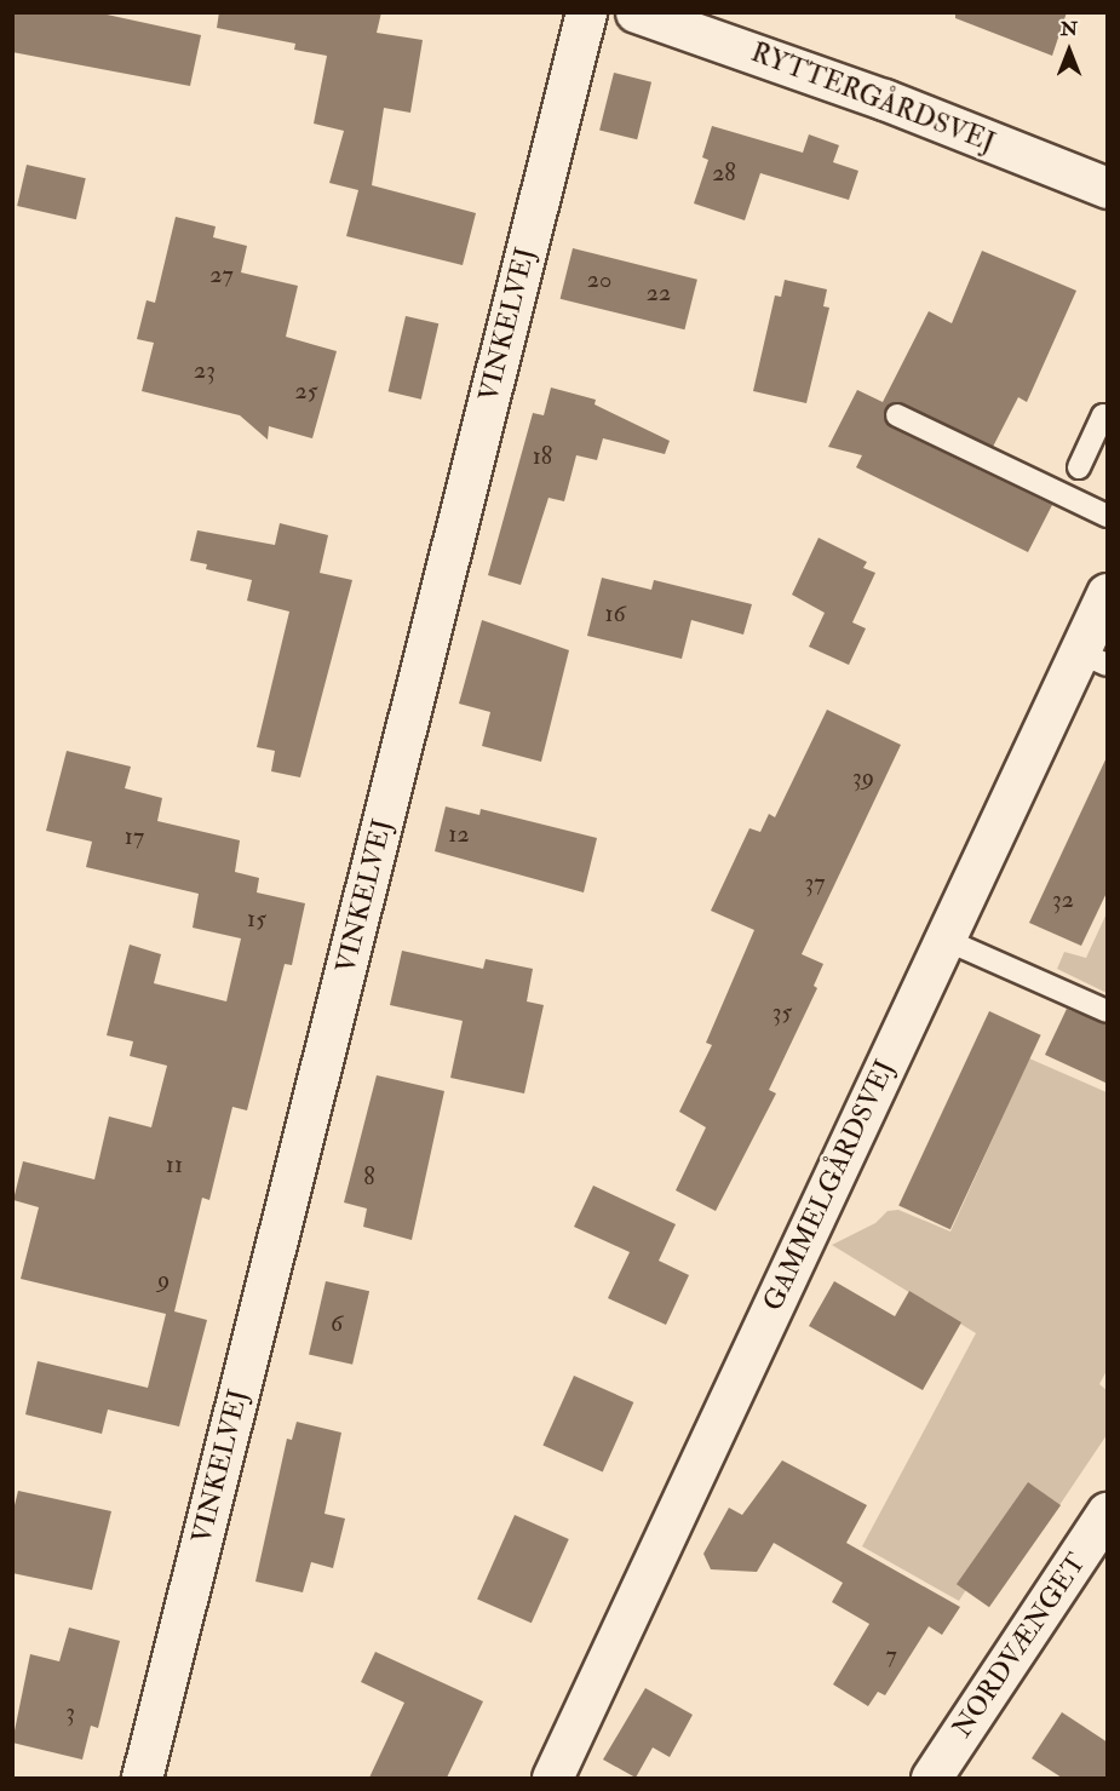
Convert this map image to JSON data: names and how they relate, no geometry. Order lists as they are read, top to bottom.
{
  "streets": {
    "street": [
      "RYTTERGÅRDSVEJ",
      "VINKELVEJ",
      "GAMMELGÅRDSVEJ",
      "NORDVÆNGET"
    ]
  },
  "house_numbers": [
    "28",
    "27",
    "20",
    "22",
    "23",
    "25",
    "18",
    "16",
    "39",
    "12",
    "17",
    "37",
    "32",
    "15",
    "35",
    "11",
    "8",
    "9",
    "6",
    "7",
    "3"
  ],
  "north": "top"
}
